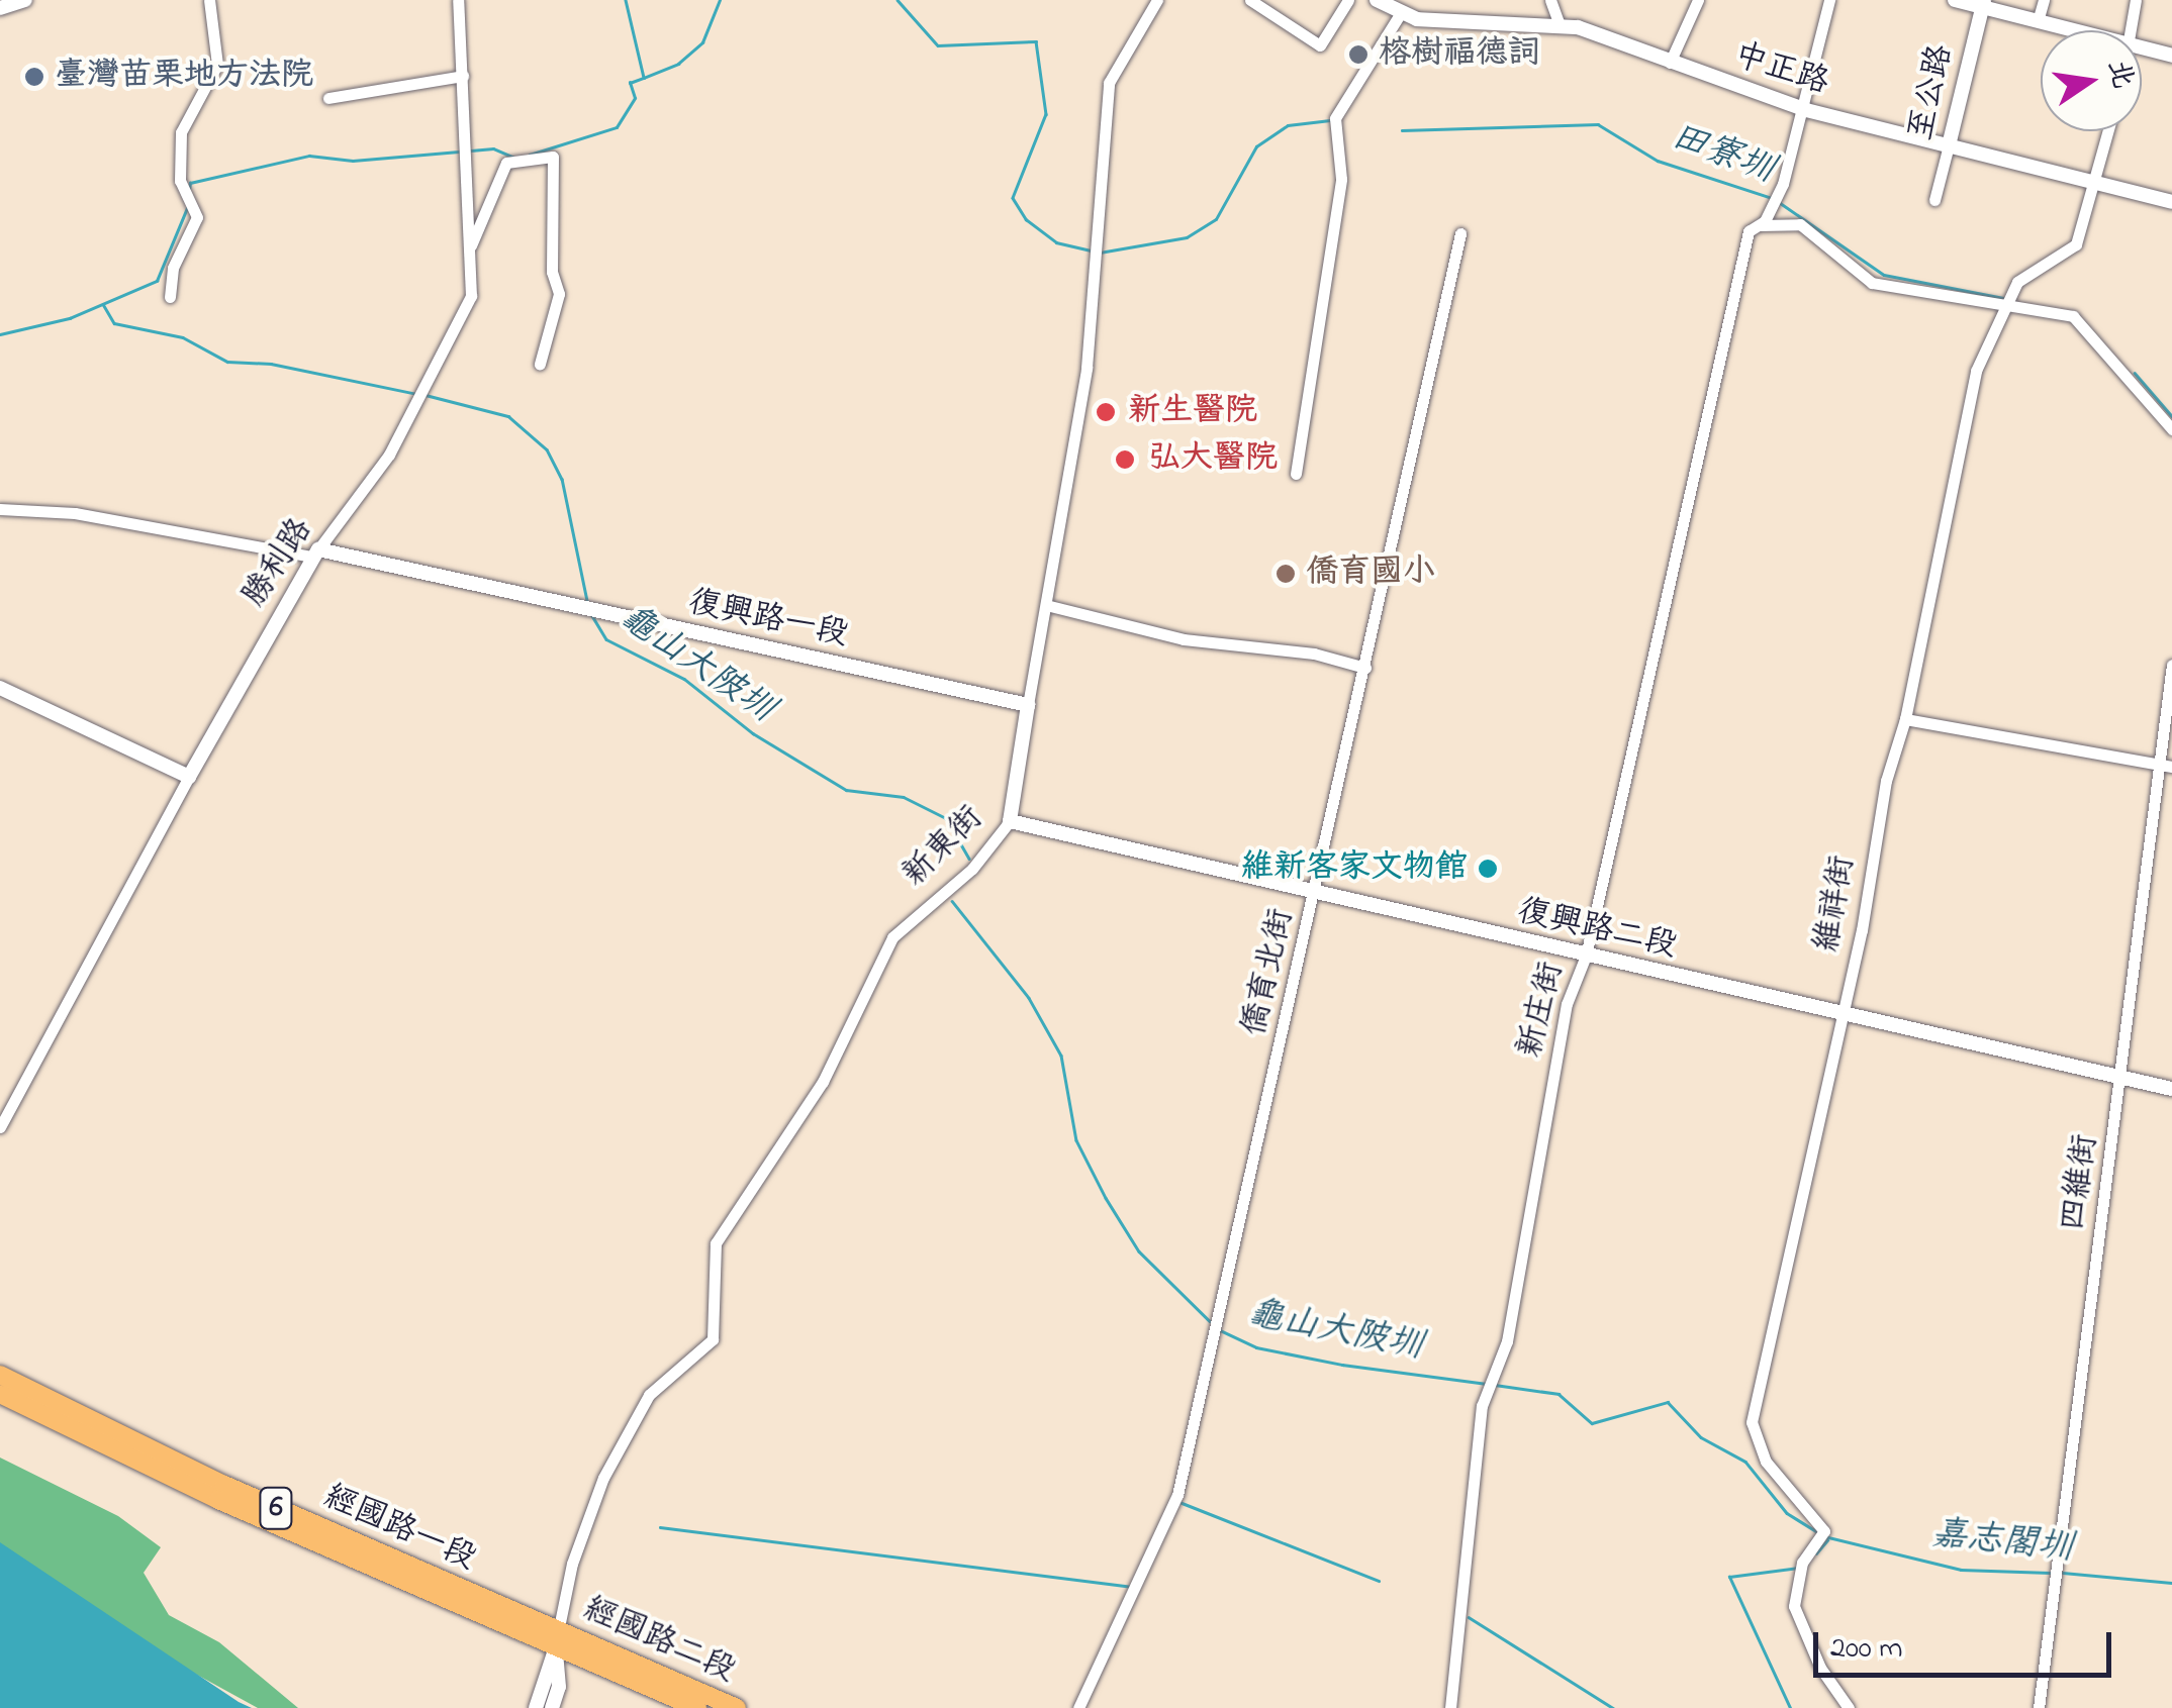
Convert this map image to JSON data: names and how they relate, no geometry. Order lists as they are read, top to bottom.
{
  "streets": {
    "main road": ["6", "經國路一段", "經國路二段"],
    "street": [
      "中正路",
      "至公路",
      "勝利路",
      "復興路一段",
      "新東街",
      "維祥街",
      "復興路二段",
      "僑育北街",
      "新庄街",
      "四維街"
    ]
  },
  "crossings": [
    ["中正路", "至公路"],
    ["中正路", "維祥街"],
    ["勝利路", "復興路一段"],
    ["復興路一段", "新東街"],
    ["新東街", "復興路二段"],
    ["新東街", "經國路一段"],
    ["新東街", "經國路二段"],
    ["維祥街", "復興路二段"],
    ["復興路二段", "僑育北街"],
    ["復興路二段", "新庄街"],
    ["復興路二段", "四維街"],
    ["經國路一段", "經國路二段"]
  ],
  "water": ["田寮圳", "龜山大陂圳", "嘉志閣圳"],
  "places": [
    "榕樹福德詞",
    "臺灣苗栗地方法院",
    "新生醫院",
    "弘大醫院",
    "僑育國小",
    "維新客家文物館"
  ],
  "scale_bar": "200 m",
  "north": "right"
}
